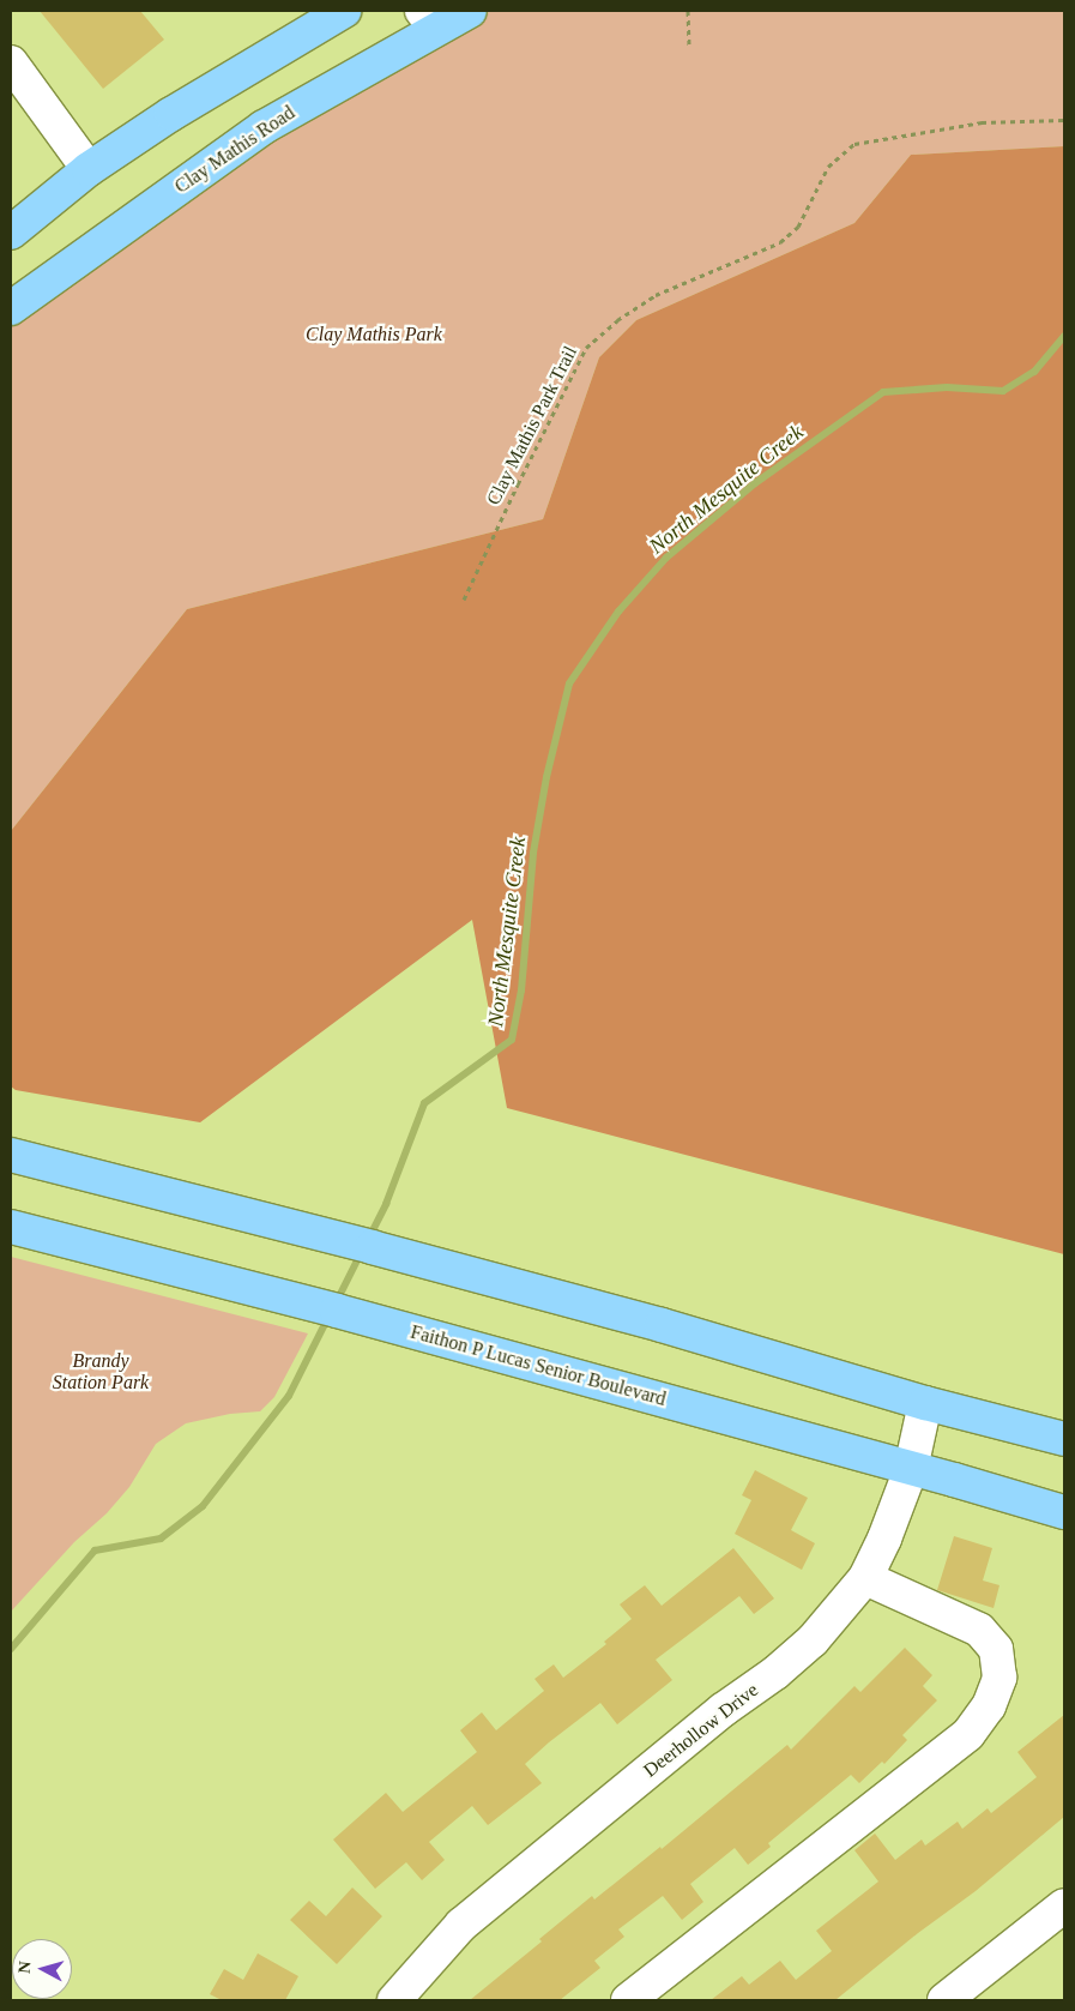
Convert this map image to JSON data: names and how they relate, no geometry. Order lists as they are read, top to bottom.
{
  "streets": {
    "main road": ["Clay Mathis Road", "Faithon P Lucas Senior Boulevard"],
    "street": ["Deerhollow Drive"],
    "path": ["Clay Mathis Park Trail"]
  },
  "crossings": [
    ["Faithon P Lucas Senior Boulevard", "Deerhollow Drive"]
  ],
  "water": ["North Mesquite Creek"],
  "parks": ["Clay Mathis Park", "Brandy Station Park"],
  "north": "left"
}
